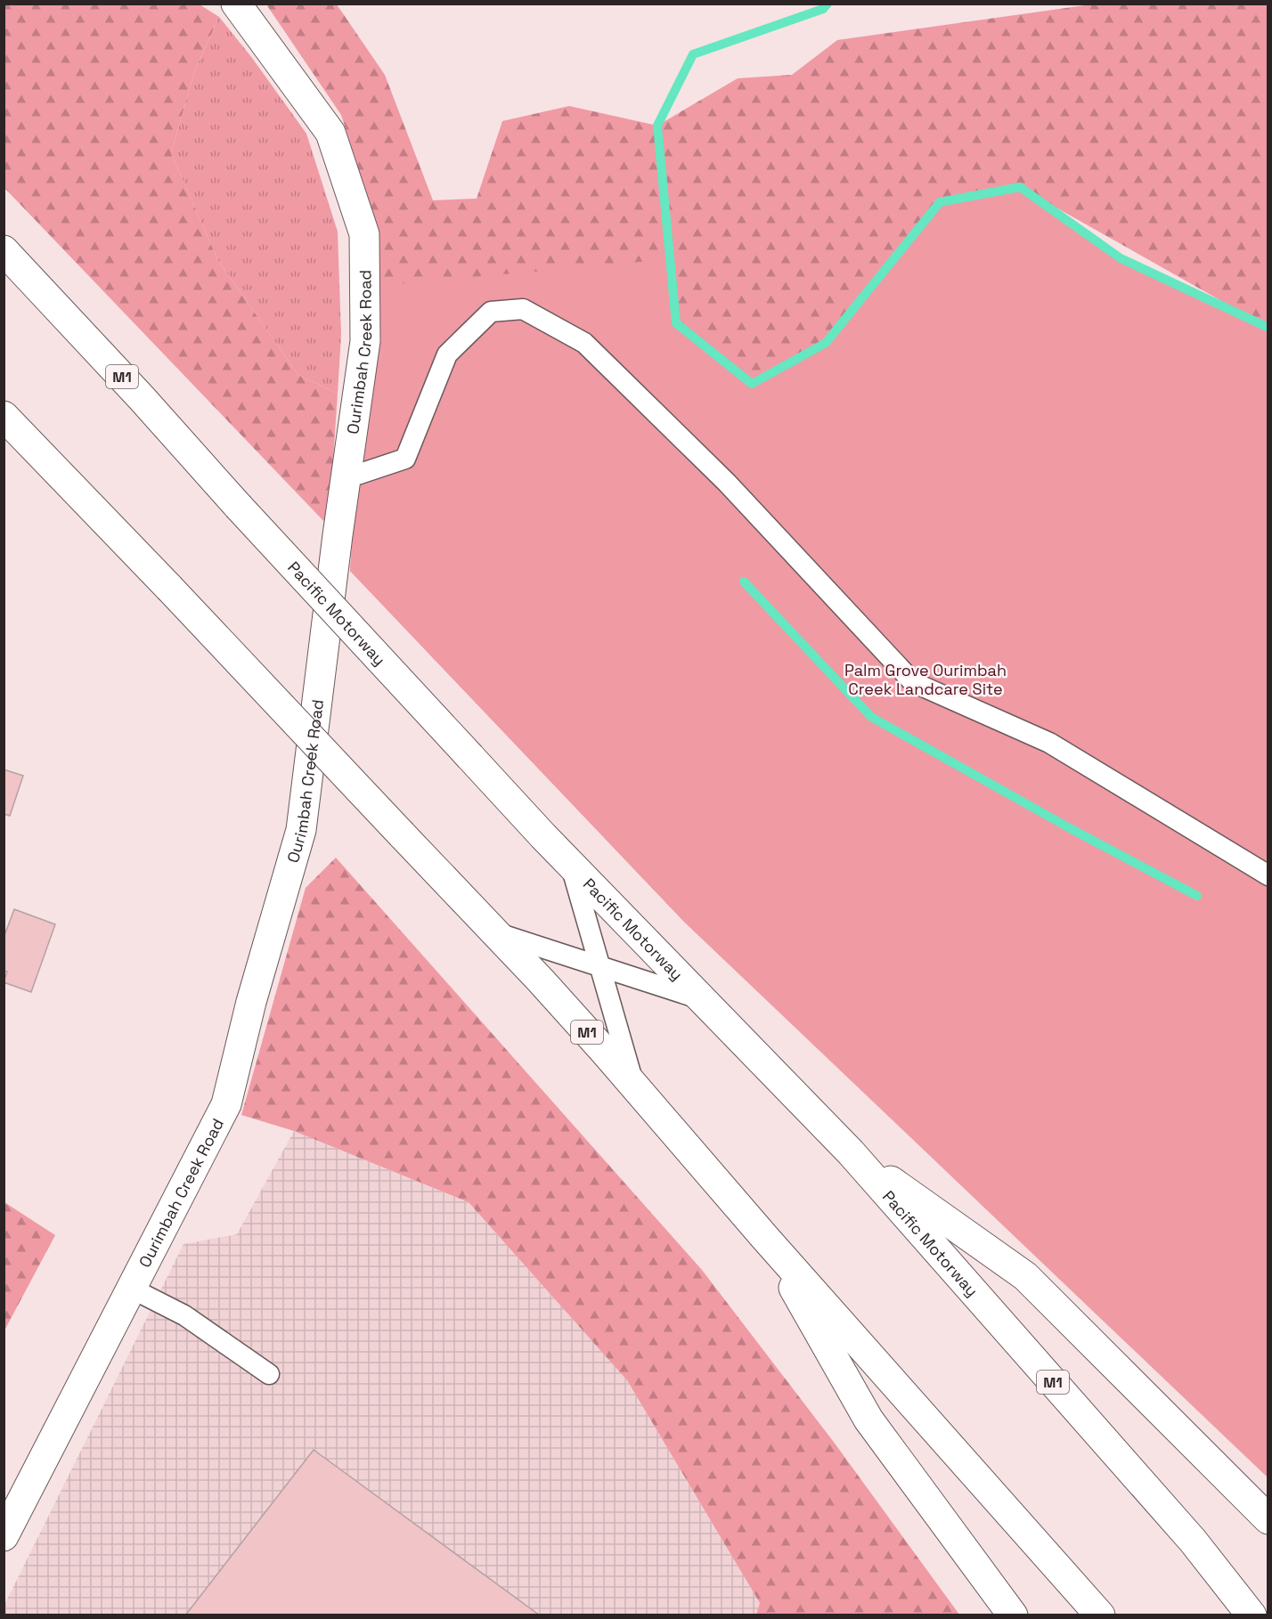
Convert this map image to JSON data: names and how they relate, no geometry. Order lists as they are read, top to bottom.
{
  "streets": {
    "main road": ["Ourimbah Creek Road", "M1", "Pacific Motorway"]
  },
  "parks": ["Palm Grove Ourimbah Creek Landcare Site"]
}
